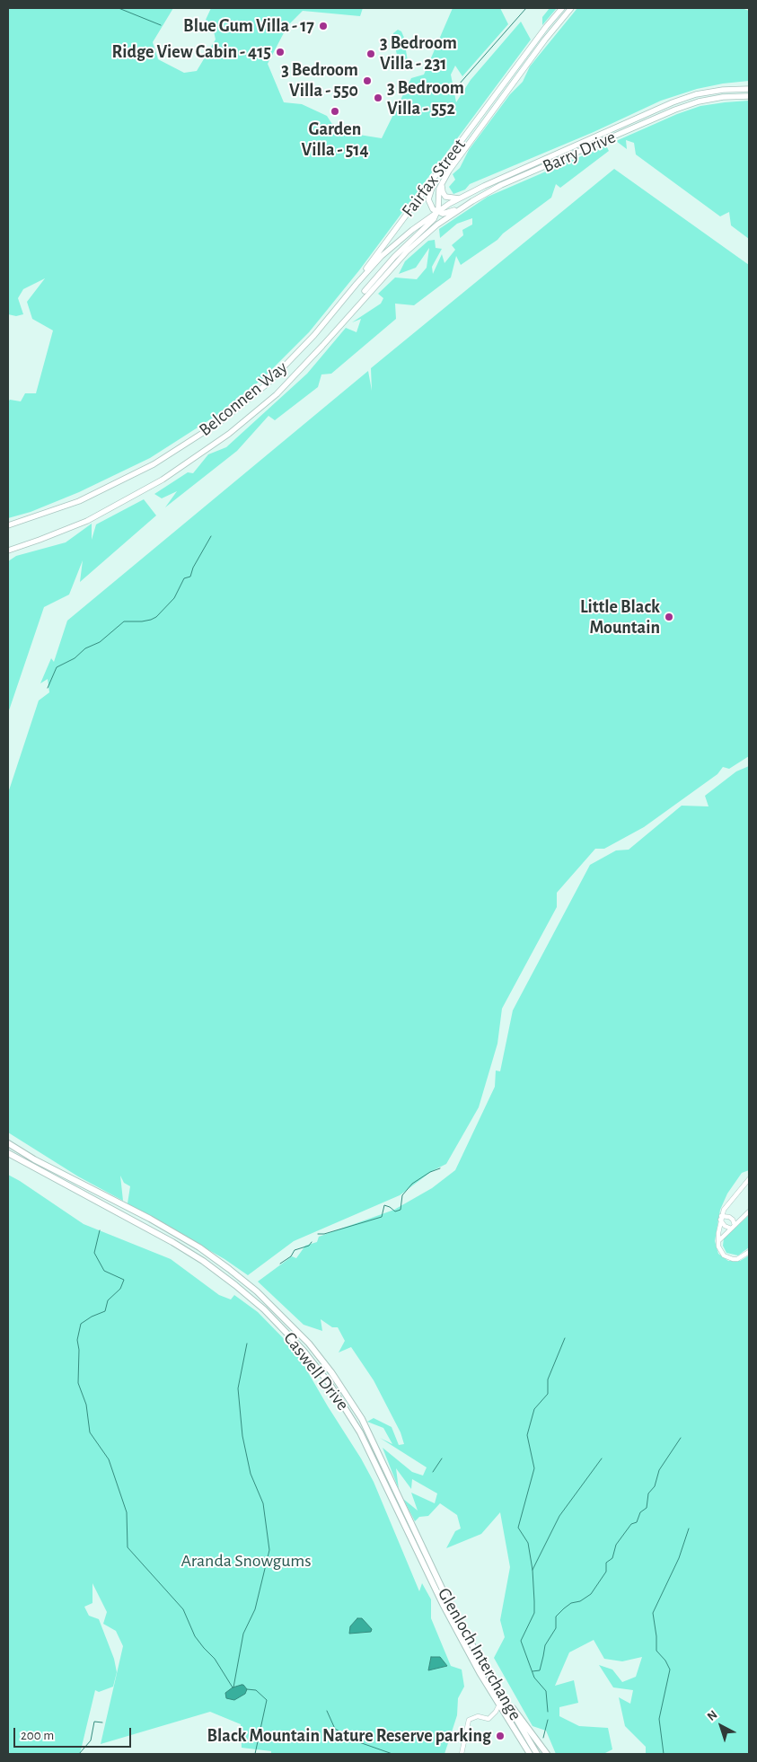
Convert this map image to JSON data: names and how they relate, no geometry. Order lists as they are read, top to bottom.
{
  "streets": {
    "highway": ["Caswell Drive", "Glenloch Interchange"],
    "main road": ["Barry Drive", "Fairfax Street", "Belconnen Way"]
  },
  "crossings": [
    ["Barry Drive", "Fairfax Street"],
    ["Barry Drive", "Belconnen Way"],
    ["Fairfax Street", "Belconnen Way"],
    ["Caswell Drive", "Glenloch Interchange"]
  ],
  "parks": ["Aranda Snowgums"],
  "places": [
    "Blue Gum Villa - 17",
    "Ridge View Cabin - 415",
    "3 Bedroom Villa - 231",
    "3 Bedroom Villa - 550",
    "3 Bedroom Villa - 552",
    "Garden Villa - 514",
    "Little Black Mountain",
    "Black Mountain Nature Reserve parking"
  ],
  "scale_bar": "200 m",
  "north": "top left"
}
